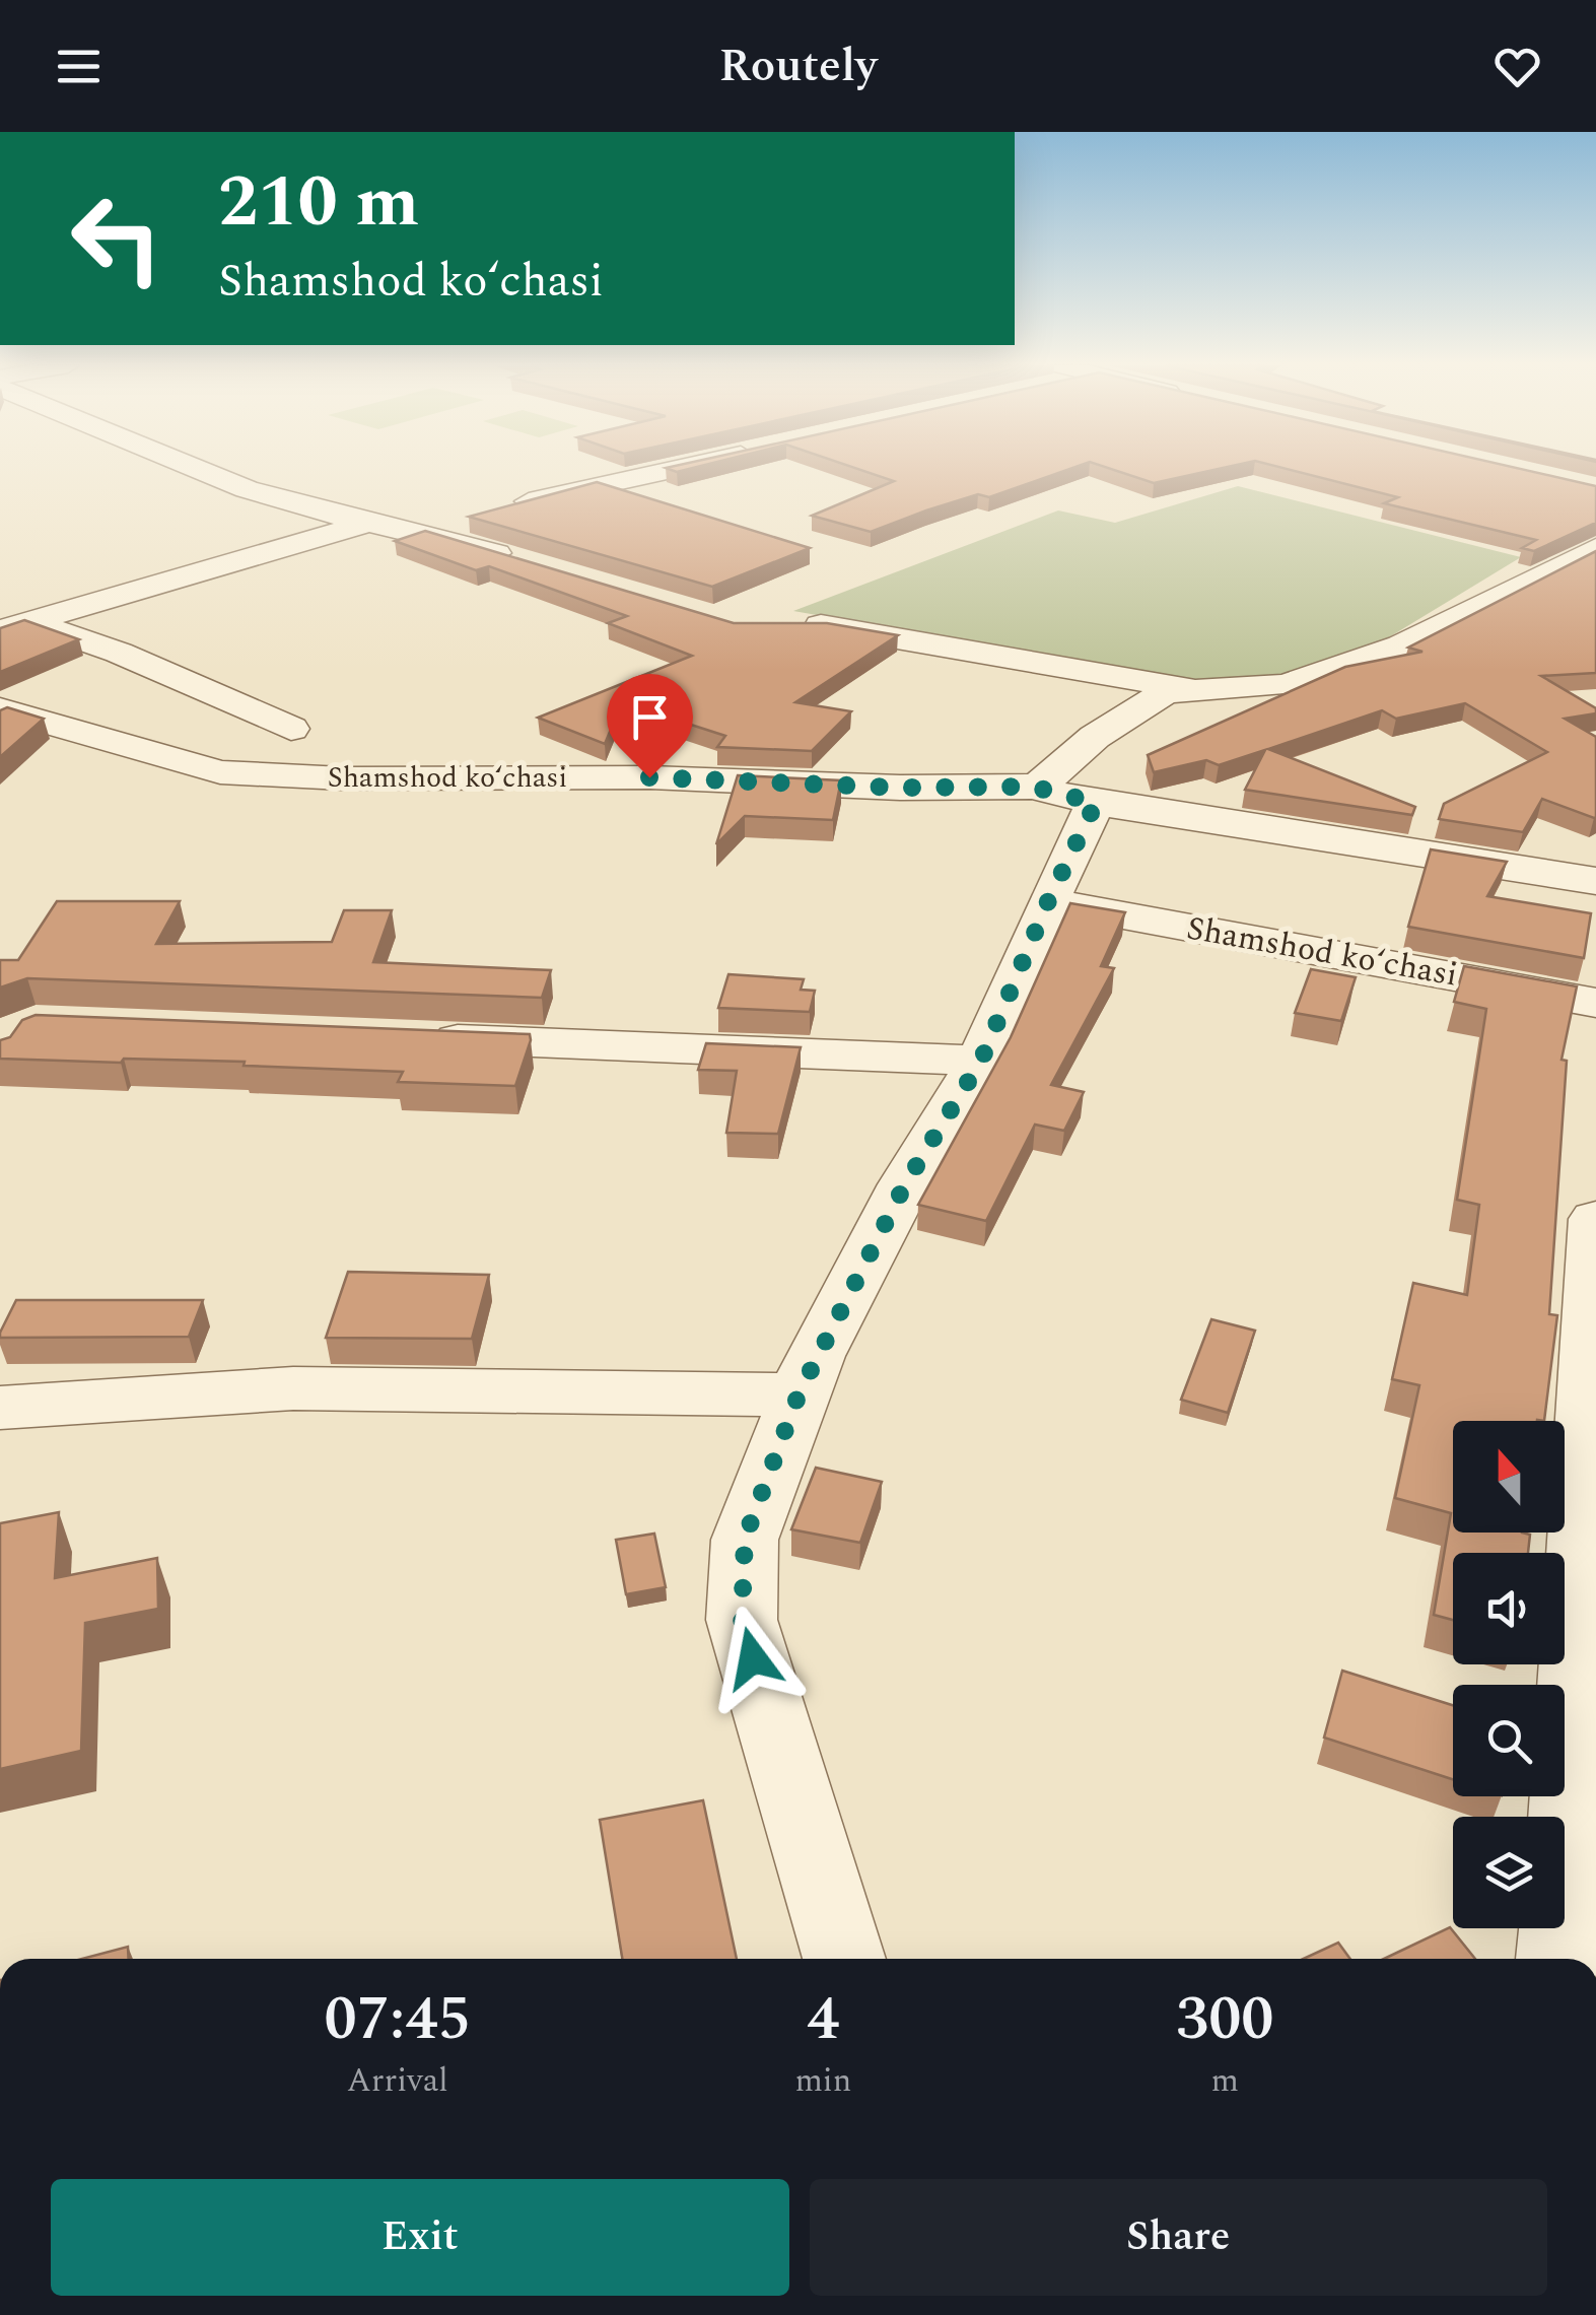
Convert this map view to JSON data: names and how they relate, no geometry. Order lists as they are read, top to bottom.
{
  "streets": {
    "street": ["Shamshod koʻchasi"]
  },
  "north": "top",
  "page": {
    "header": "Routely",
    "turn": ["210 m", "Shamshod koʻchasi"],
    "eta": [
      "07:45",
      "Arrival",
      "4",
      "min",
      "300",
      "m"
    ],
    "buttons": ["Exit", "Share"]
  }
}
